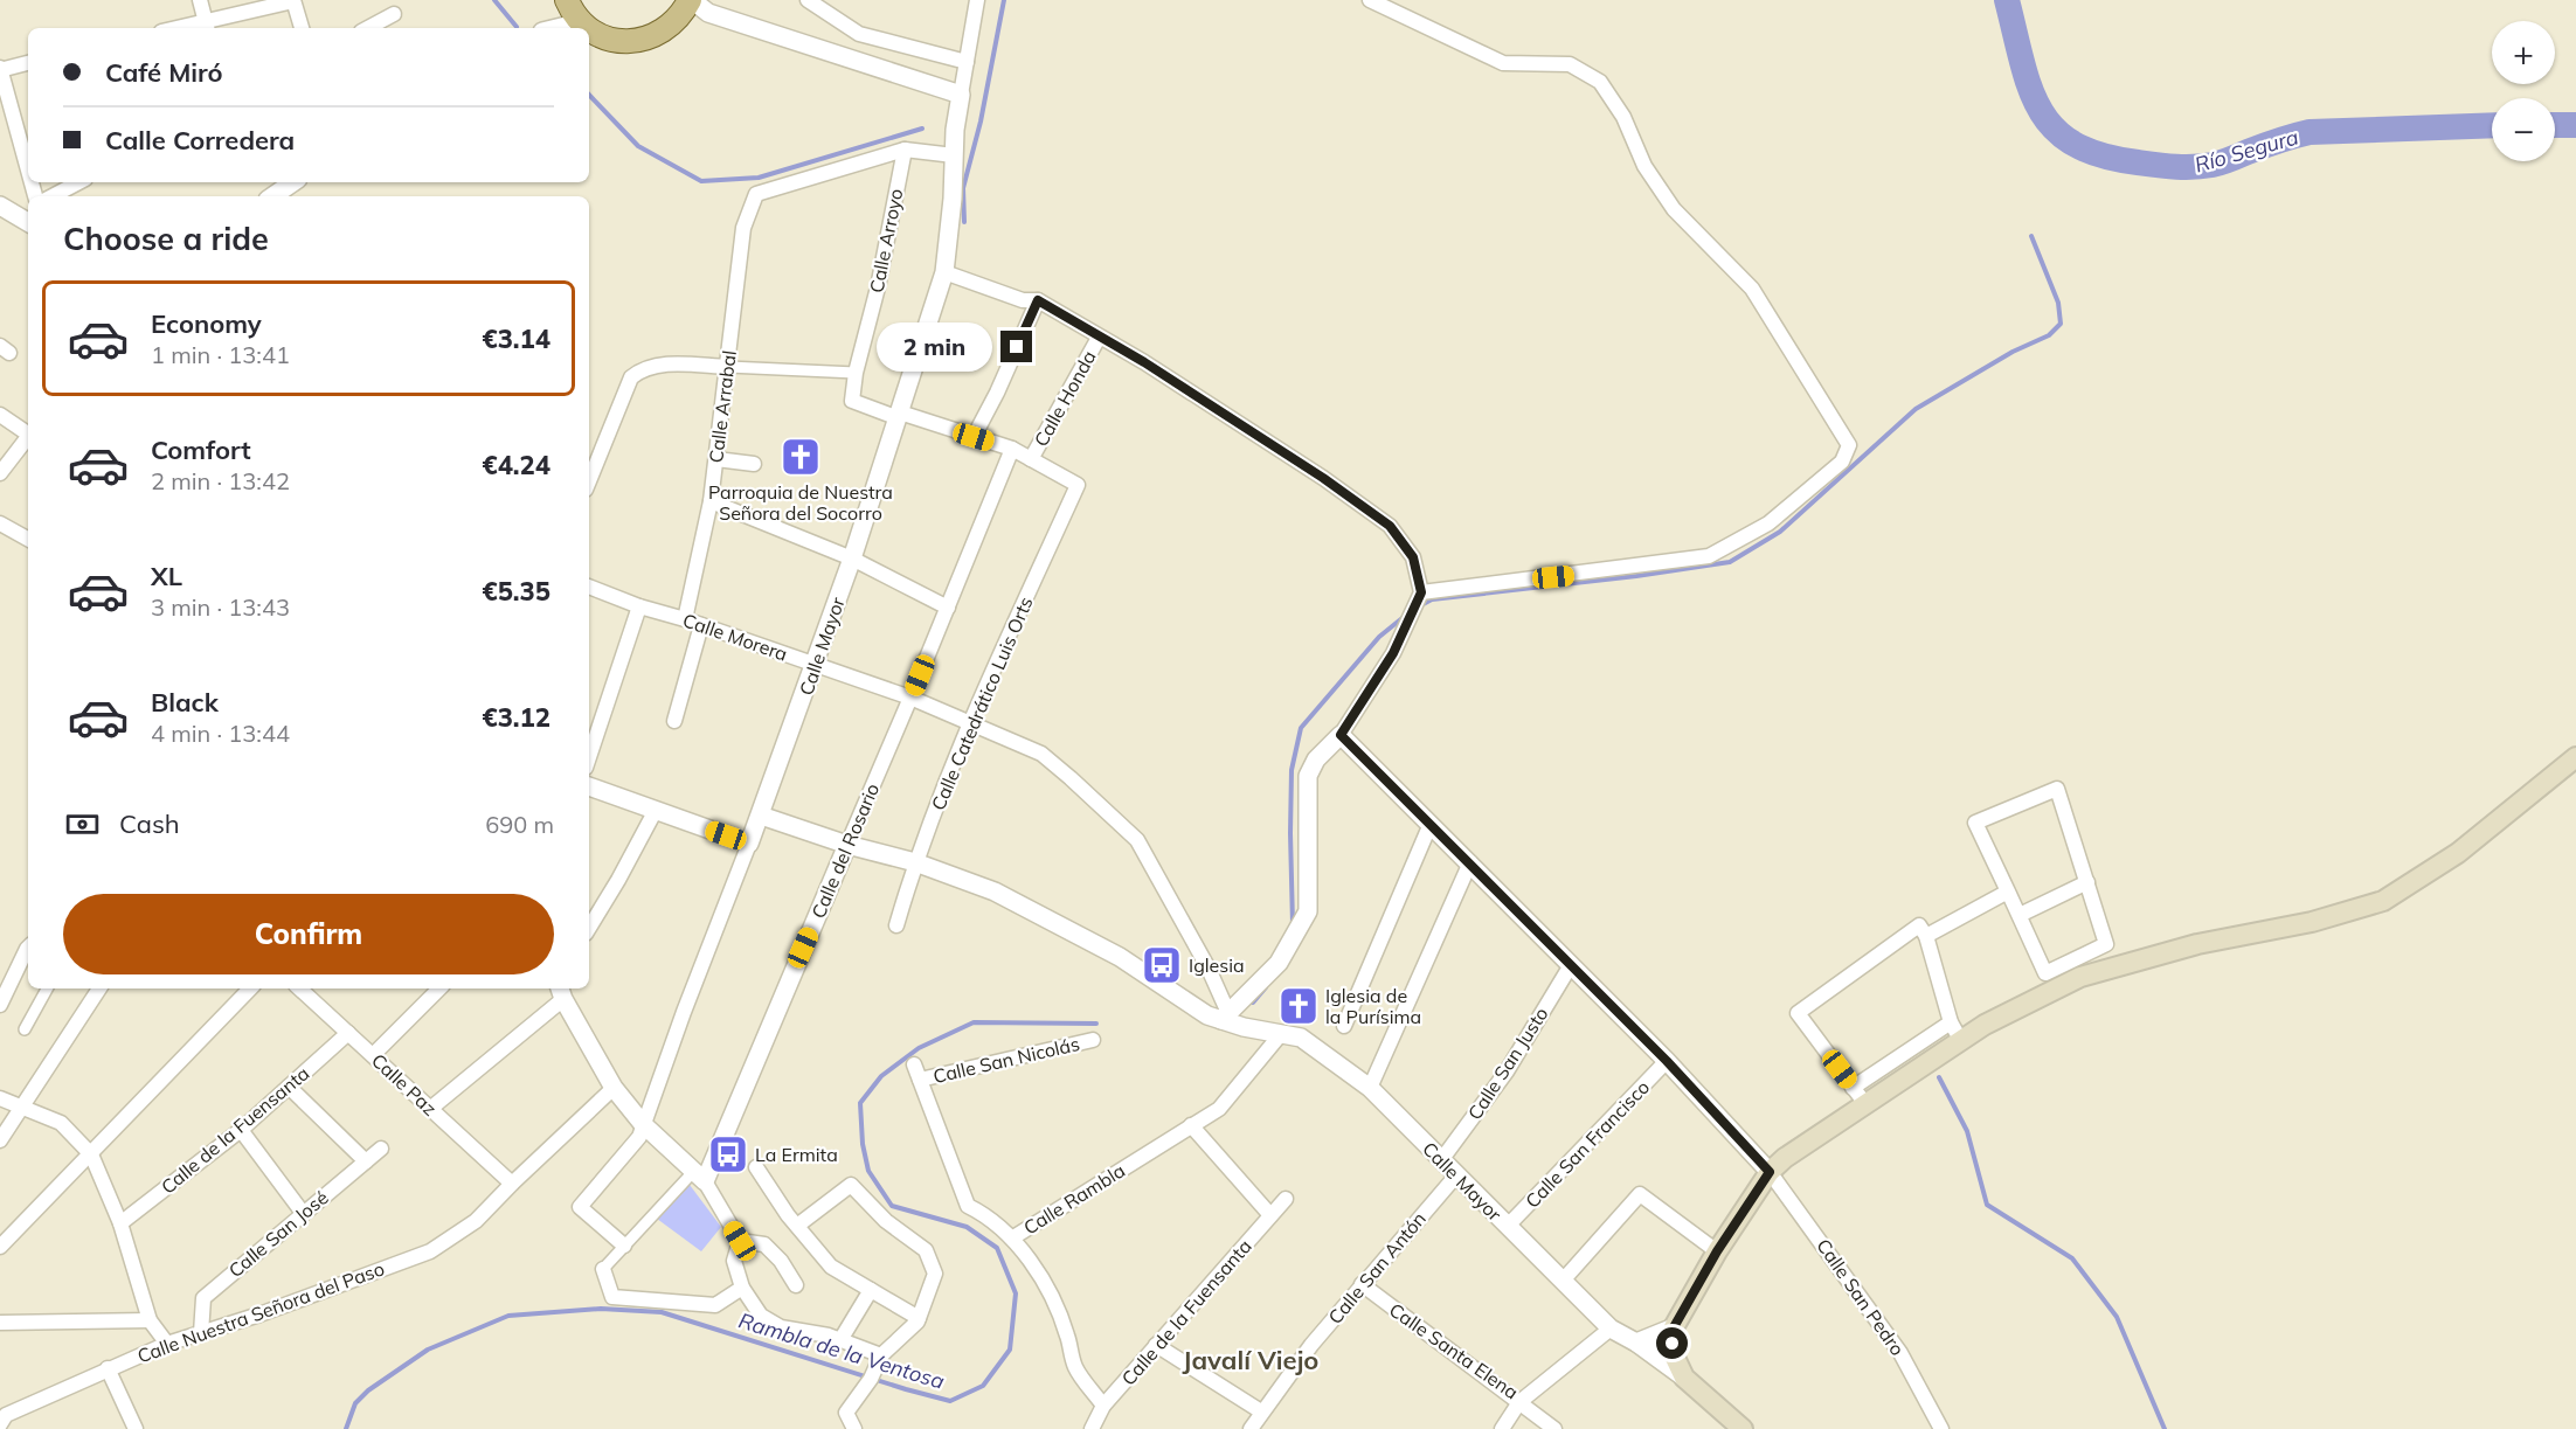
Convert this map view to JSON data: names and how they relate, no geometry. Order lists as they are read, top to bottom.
{
  "streets": {
    "main road": ["Calle Mayor"],
    "street": [
      "Calle Arroyo",
      "Calle Honda",
      "Calle Arrabal",
      "Calle Morera",
      "Calle Catedrático Luis Orts",
      "Calle del Rosario",
      "Calle San Nicolás",
      "Calle San Justo",
      "Calle Paz",
      "Calle de la Fuensanta",
      "Calle San Francisco",
      "Calle Rambla",
      "Calle San José",
      "Calle San Antón",
      "Calle San Pedro",
      "Calle Nuestra Señora del Paso",
      "Calle Santa Elena"
    ]
  },
  "crossings": [
    ["Calle Arroyo", "Calle Arrabal"],
    ["Calle Arroyo", "Calle Mayor"],
    ["Calle Honda", "Calle Catedrático Luis Orts"],
    ["Calle Arrabal", "Calle Morera"],
    ["Calle Morera", "Calle Mayor"],
    ["Calle Morera", "Calle Catedrático Luis Orts"],
    ["Calle Morera", "Calle del Rosario"],
    ["Calle Mayor", "Calle Catedrático Luis Orts"],
    ["Calle Mayor", "Calle del Rosario"],
    ["Calle Mayor", "Calle San Justo"],
    ["Calle Mayor", "Calle San Francisco"],
    ["Calle Mayor", "Calle Rambla"],
    ["Calle Mayor", "Calle San Antón"],
    ["Calle Mayor", "Calle Santa Elena"],
    ["Calle San Nicolás", "Calle Rambla"],
    ["Calle Paz", "Calle de la Fuensanta"],
    ["Calle Paz", "Calle Nuestra Señora del Paso"],
    ["Calle de la Fuensanta", "Calle Rambla"],
    ["Calle San José", "Calle Nuestra Señora del Paso"],
    ["Calle San Antón", "Calle Santa Elena"]
  ],
  "districts": ["Javalí Viejo"],
  "water": ["Río Segura", "Rambla de la Ventosa"],
  "places": {
    "church": ["Parroquia de Nuestra Señora del Socorro", "Iglesia de la Purísima"],
    "bus stop": ["Iglesia", "La Ermita"]
  },
  "page": {
    "map_buttons": ["+", "−"],
    "banner": ["Café Miró", "Calle Corredera"],
    "heading": "Choose a ride",
    "list": [
      {
        "name": "Economy",
        "note": "1 min · 13:41",
        "value": "€3.14"
      },
      {
        "name": "Comfort",
        "note": "2 min · 13:42",
        "value": "€4.24"
      },
      {
        "name": "XL",
        "note": "3 min · 13:43",
        "value": "€5.35"
      },
      {
        "name": "Black",
        "note": "4 min · 13:44",
        "value": "€3.12"
      }
    ],
    "bubble": "2 min",
    "pay": ["Cash", "690 m"],
    "buttons": "Confirm"
  }
}
